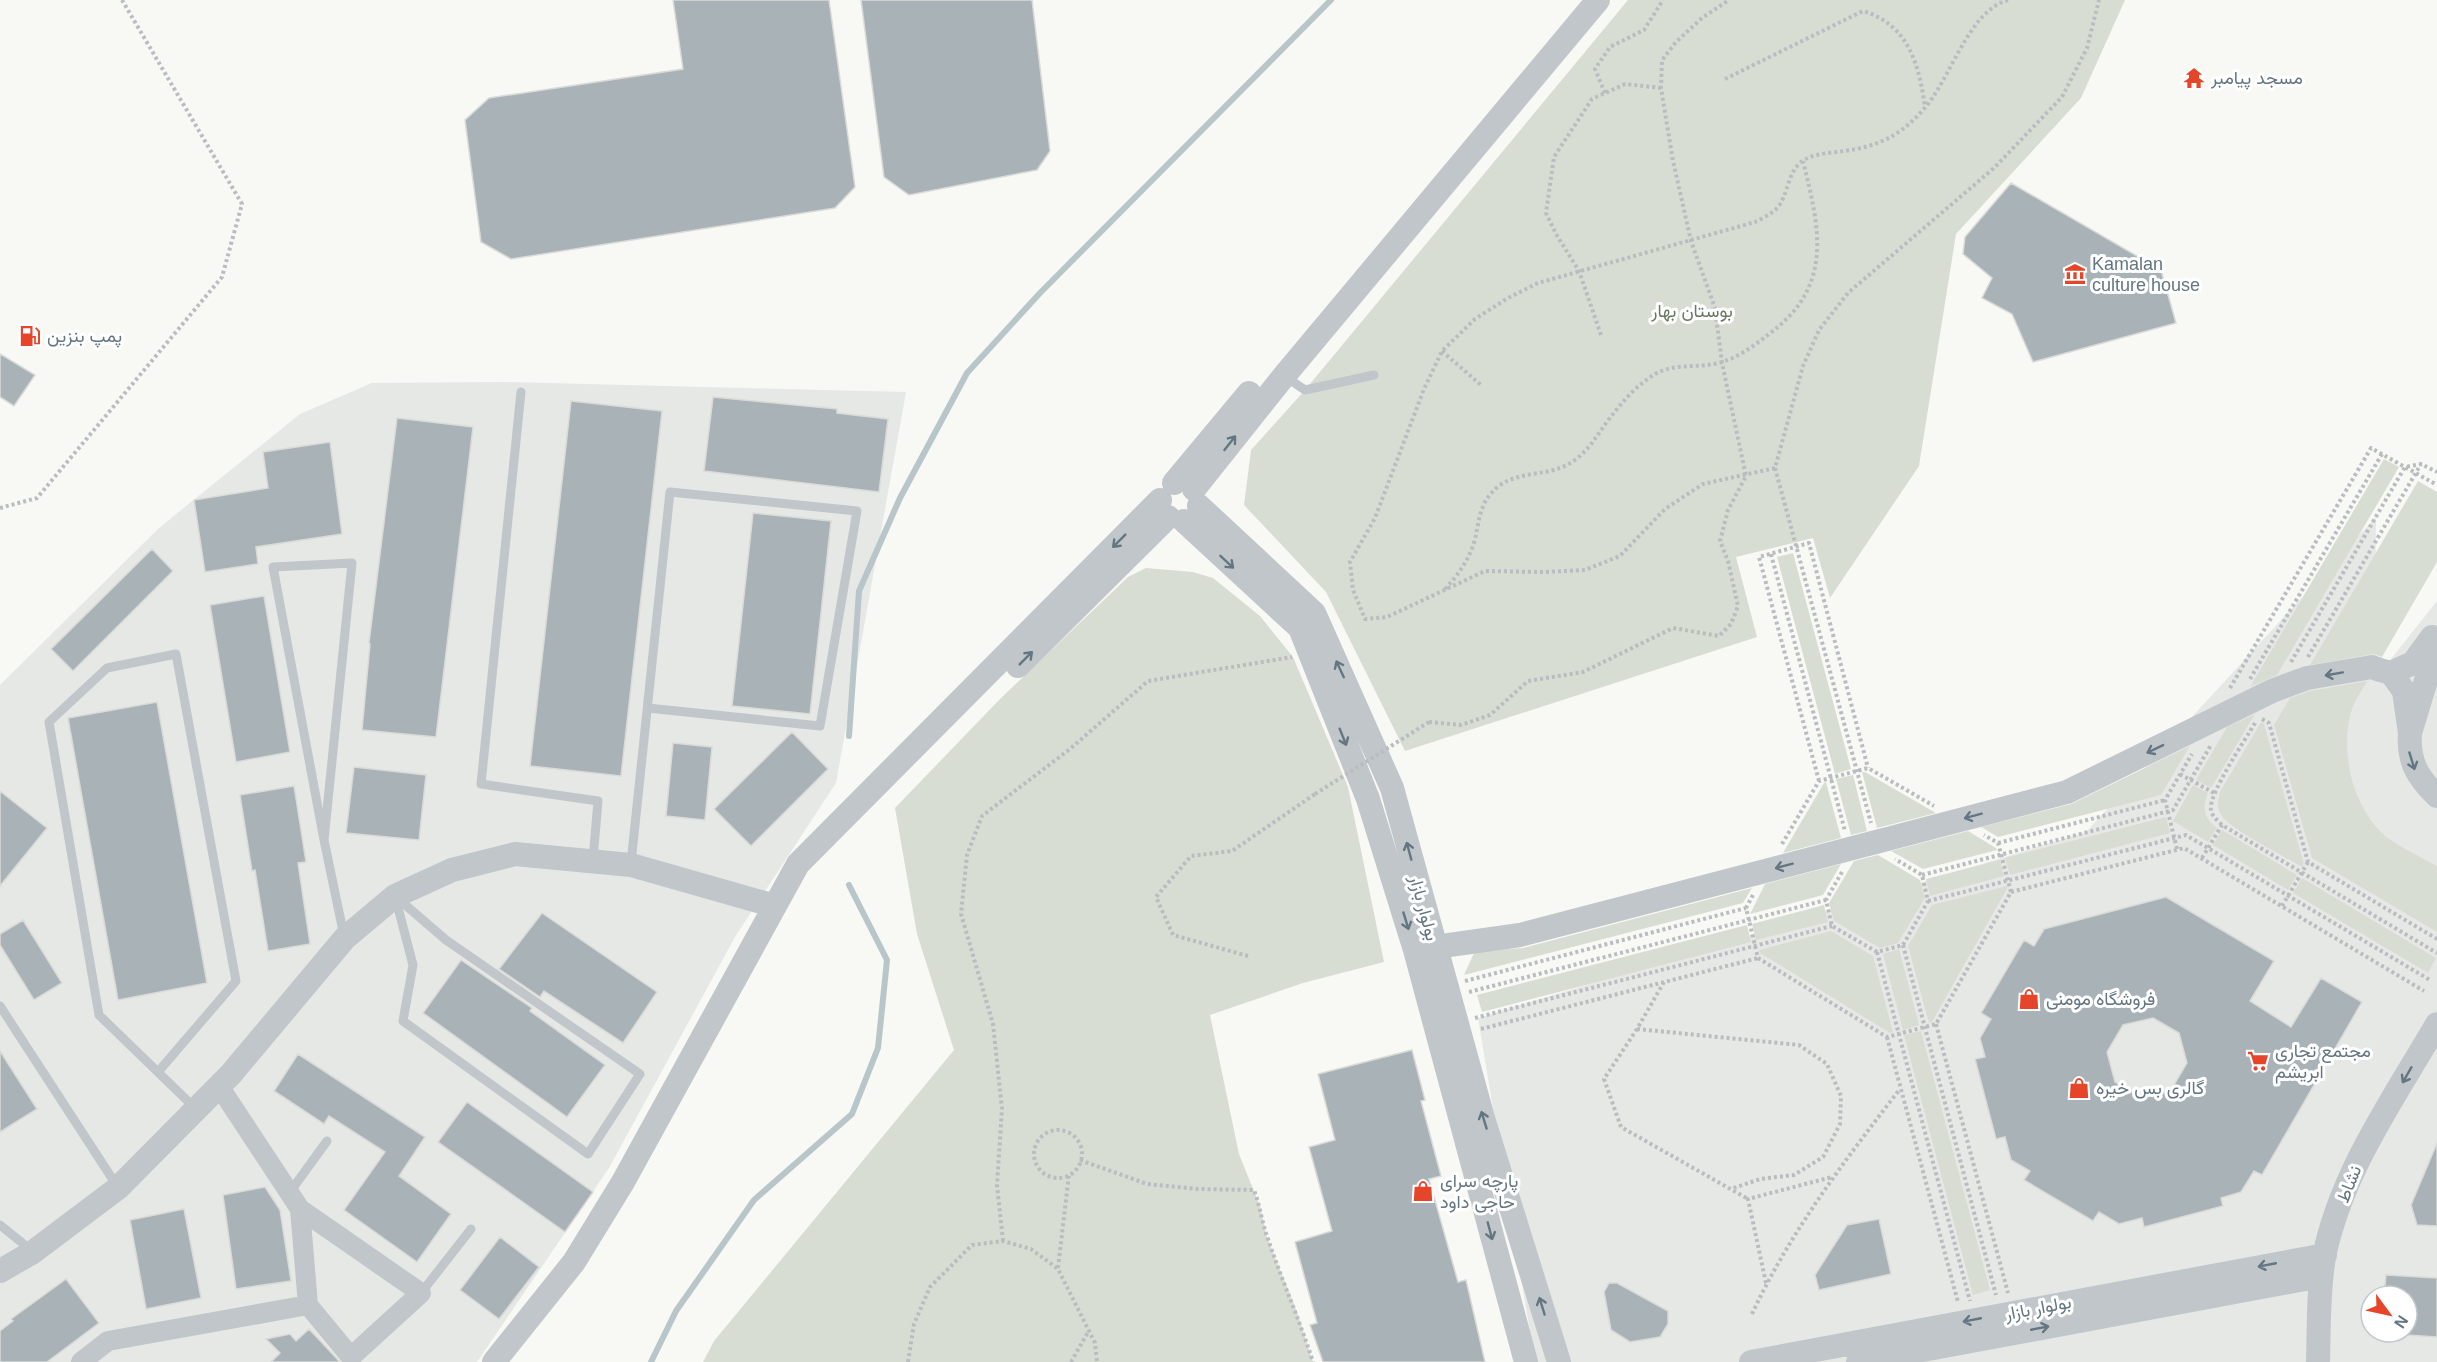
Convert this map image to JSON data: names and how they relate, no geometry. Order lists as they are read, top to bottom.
{
  "streets": {
    "street": ["بولوار بازار", "نشاط"]
  },
  "crossings": [
    ["بولوار بازار", "نشاط"]
  ],
  "one_way": ["نشاط"],
  "parks": ["بوستان بهار"],
  "places": {
    "temple": ["مسجد پیامبر"],
    "museum": ["Kamalan culture house"],
    "fuel station": ["پمپ بنزین"],
    "shop": ["فروشگاه مومنی", "گالری بس خیره", "پارچه سرای حاجی داود"],
    "supermarket": ["مجتمع تجاری ابریشم"]
  },
  "north": "bottom right"
}
